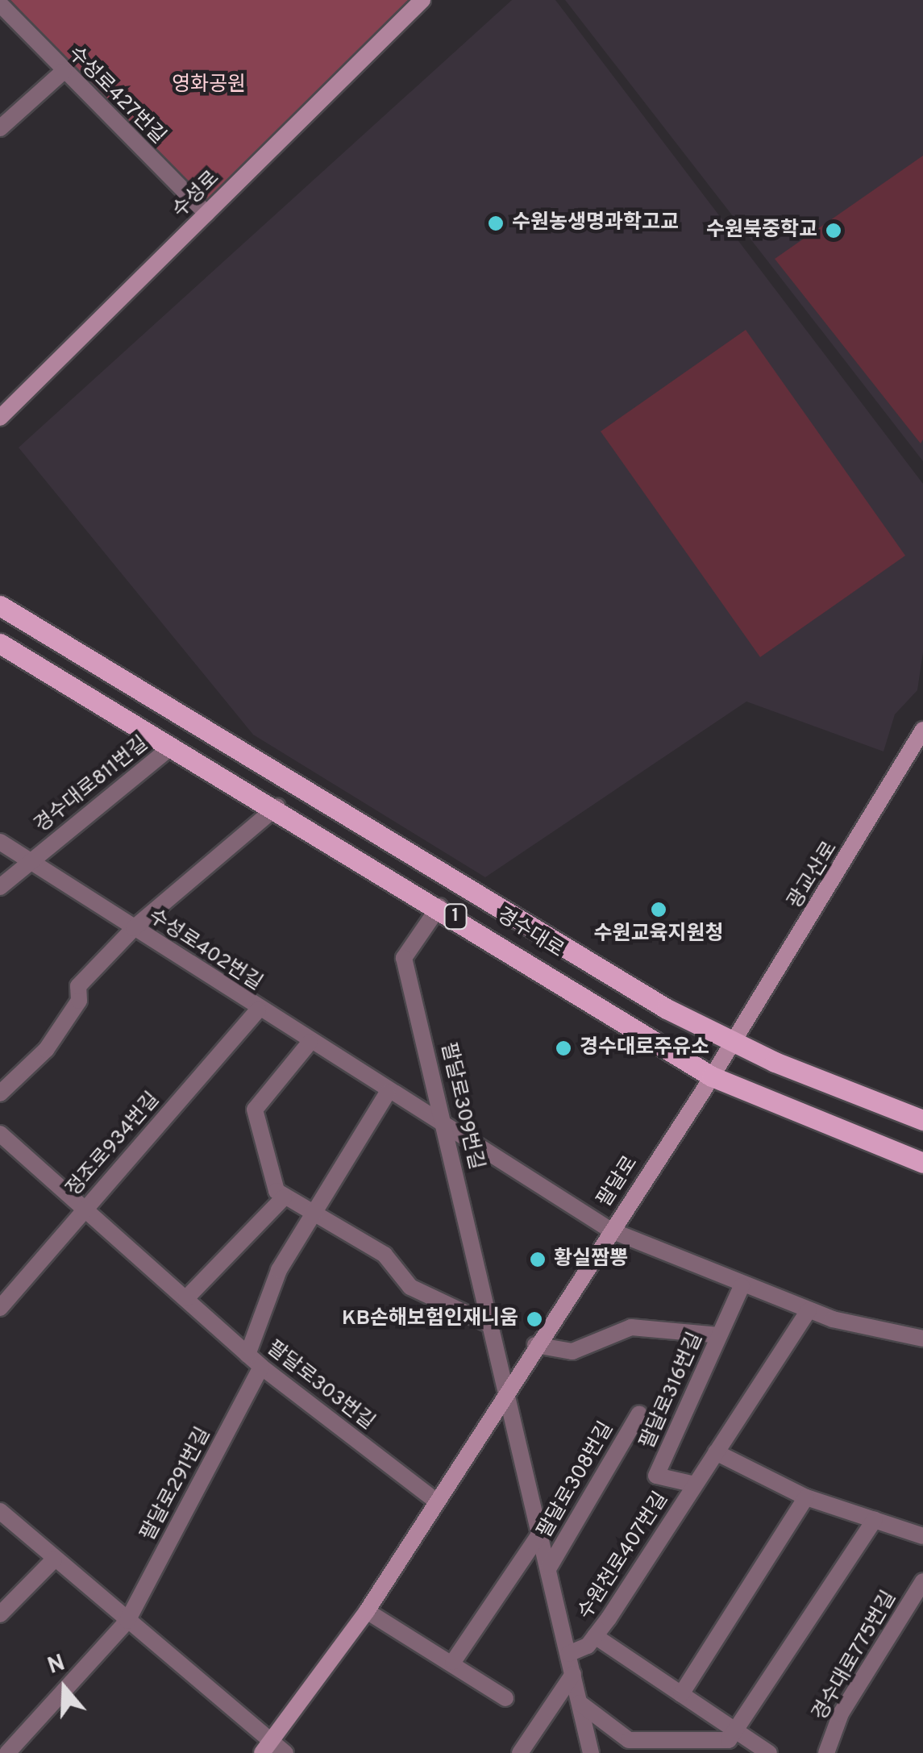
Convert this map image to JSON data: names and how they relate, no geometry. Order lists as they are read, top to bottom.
{
  "streets": {
    "main road": [
      "수성로",
      "광교산로",
      "1",
      "경수대로",
      "팔달로"
    ],
    "street": [
      "수성로427번길",
      "경수대로811번길",
      "수성로402번길",
      "팔달로309번길",
      "정조로934번길",
      "팔달로303번길",
      "팔달로316번길",
      "팔달로308번길",
      "팔달로291번길",
      "수원천로407번길",
      "경수대로775번길"
    ]
  },
  "crossings": [
    ["수성로427번길", "수성로"],
    ["경수대로811번길", "경수대로"],
    ["경수대로811번길", "수성로402번길"],
    ["광교산로", "경수대로"],
    ["광교산로", "팔달로"],
    ["경수대로", "팔달로309번길"],
    ["경수대로", "팔달로"],
    ["수성로402번길", "팔달로309번길"],
    ["수성로402번길", "정조로934번길"],
    ["수성로402번길", "팔달로"],
    ["팔달로309번길", "팔달로"],
    ["팔달로309번길", "팔달로308번길"],
    ["정조로934번길", "팔달로303번길"],
    ["팔달로", "팔달로303번길"],
    ["팔달로", "팔달로308번길"],
    ["팔달로303번길", "팔달로291번길"],
    ["팔달로316번길", "수원천로407번길"]
  ],
  "parks": ["영화공원"],
  "places": [
    "수원농생명과학고교",
    "수원북중학교",
    "수원교육지원청",
    "경수대로주유소",
    "황실짬뽕",
    "KB손해보험인재니움"
  ],
  "north": "top"
}
